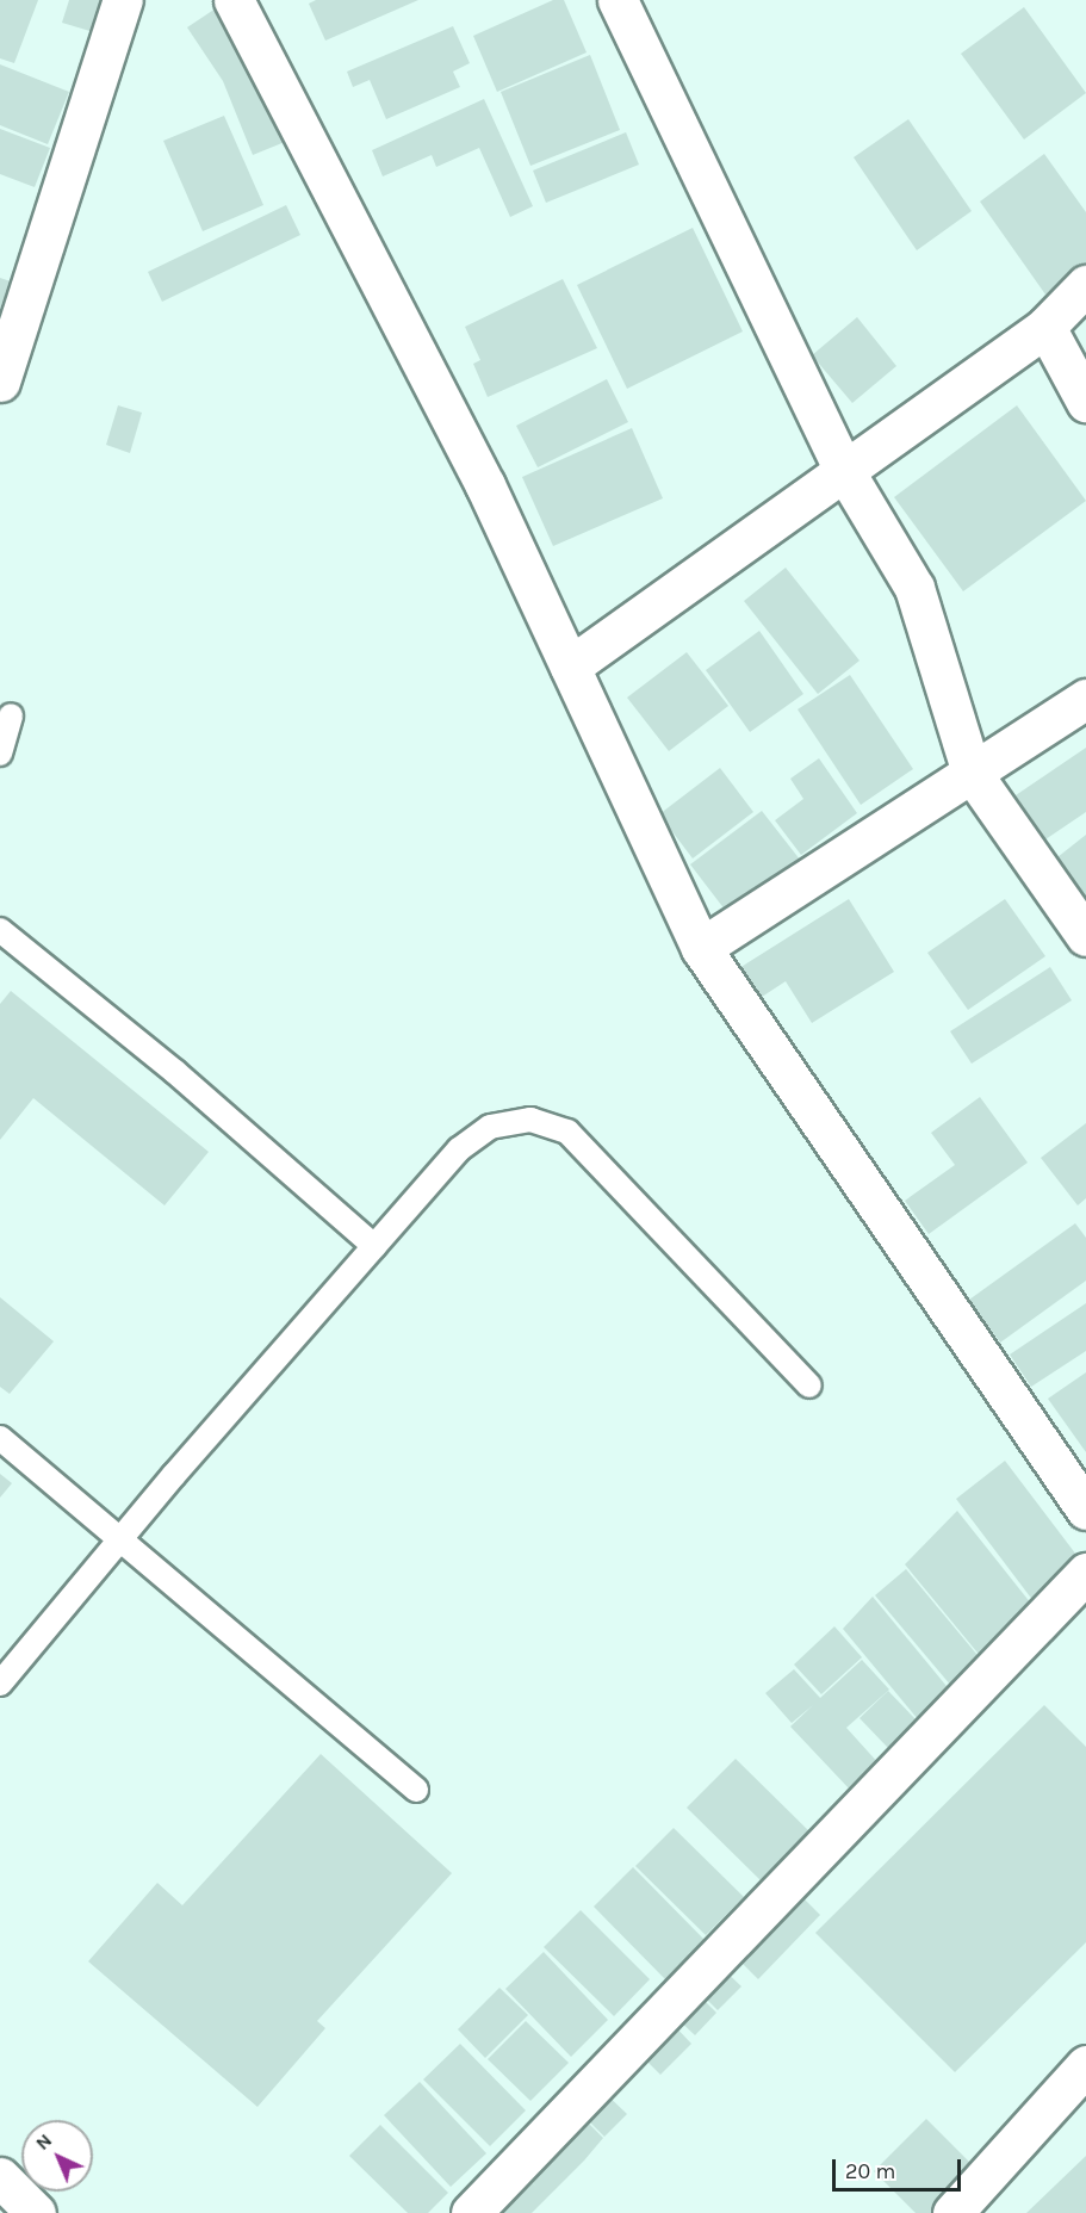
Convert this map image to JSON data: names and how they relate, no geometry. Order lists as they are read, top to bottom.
{
  "scale_bar": "20 m",
  "north": "top left"
}
